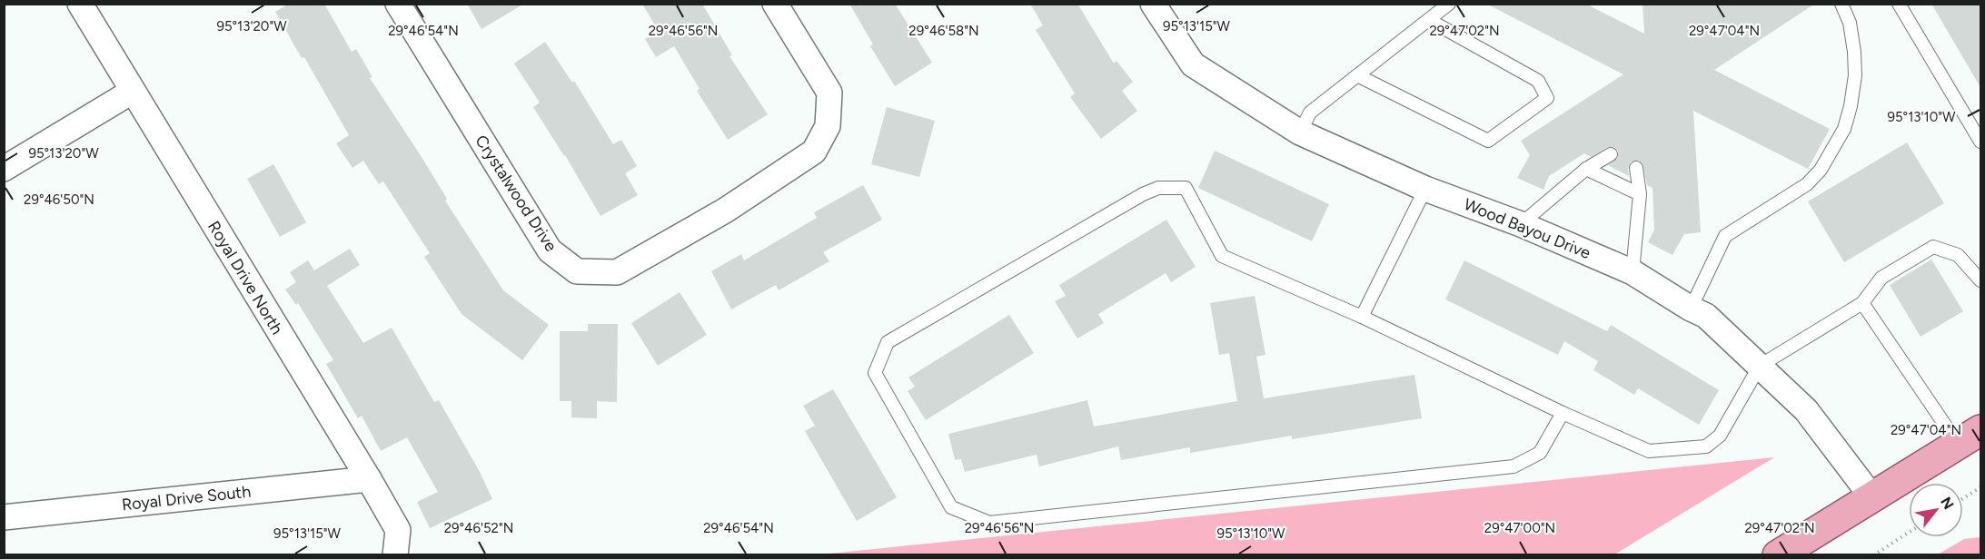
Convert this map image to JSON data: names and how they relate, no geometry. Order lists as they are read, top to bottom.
{
  "streets": {
    "street": [
      "Crystalwood Drive",
      "Wood Bayou Drive",
      "Royal Drive North",
      "Royal Drive South"
    ]
  },
  "crossings": [
    ["Royal Drive North", "Royal Drive South"]
  ],
  "north": "top right",
  "coordinates": [
    "95°13'20\"W",
    "95°13'15\"W",
    "29°47'02\"N",
    "29°46'54\"N",
    "29°46'56\"N",
    "29°46'58\"N",
    "29°47'04\"N",
    "95°13'10\"W",
    "29°46'50\"N",
    "29°46'52\"N",
    "29°47'00\"N"
  ]
}
